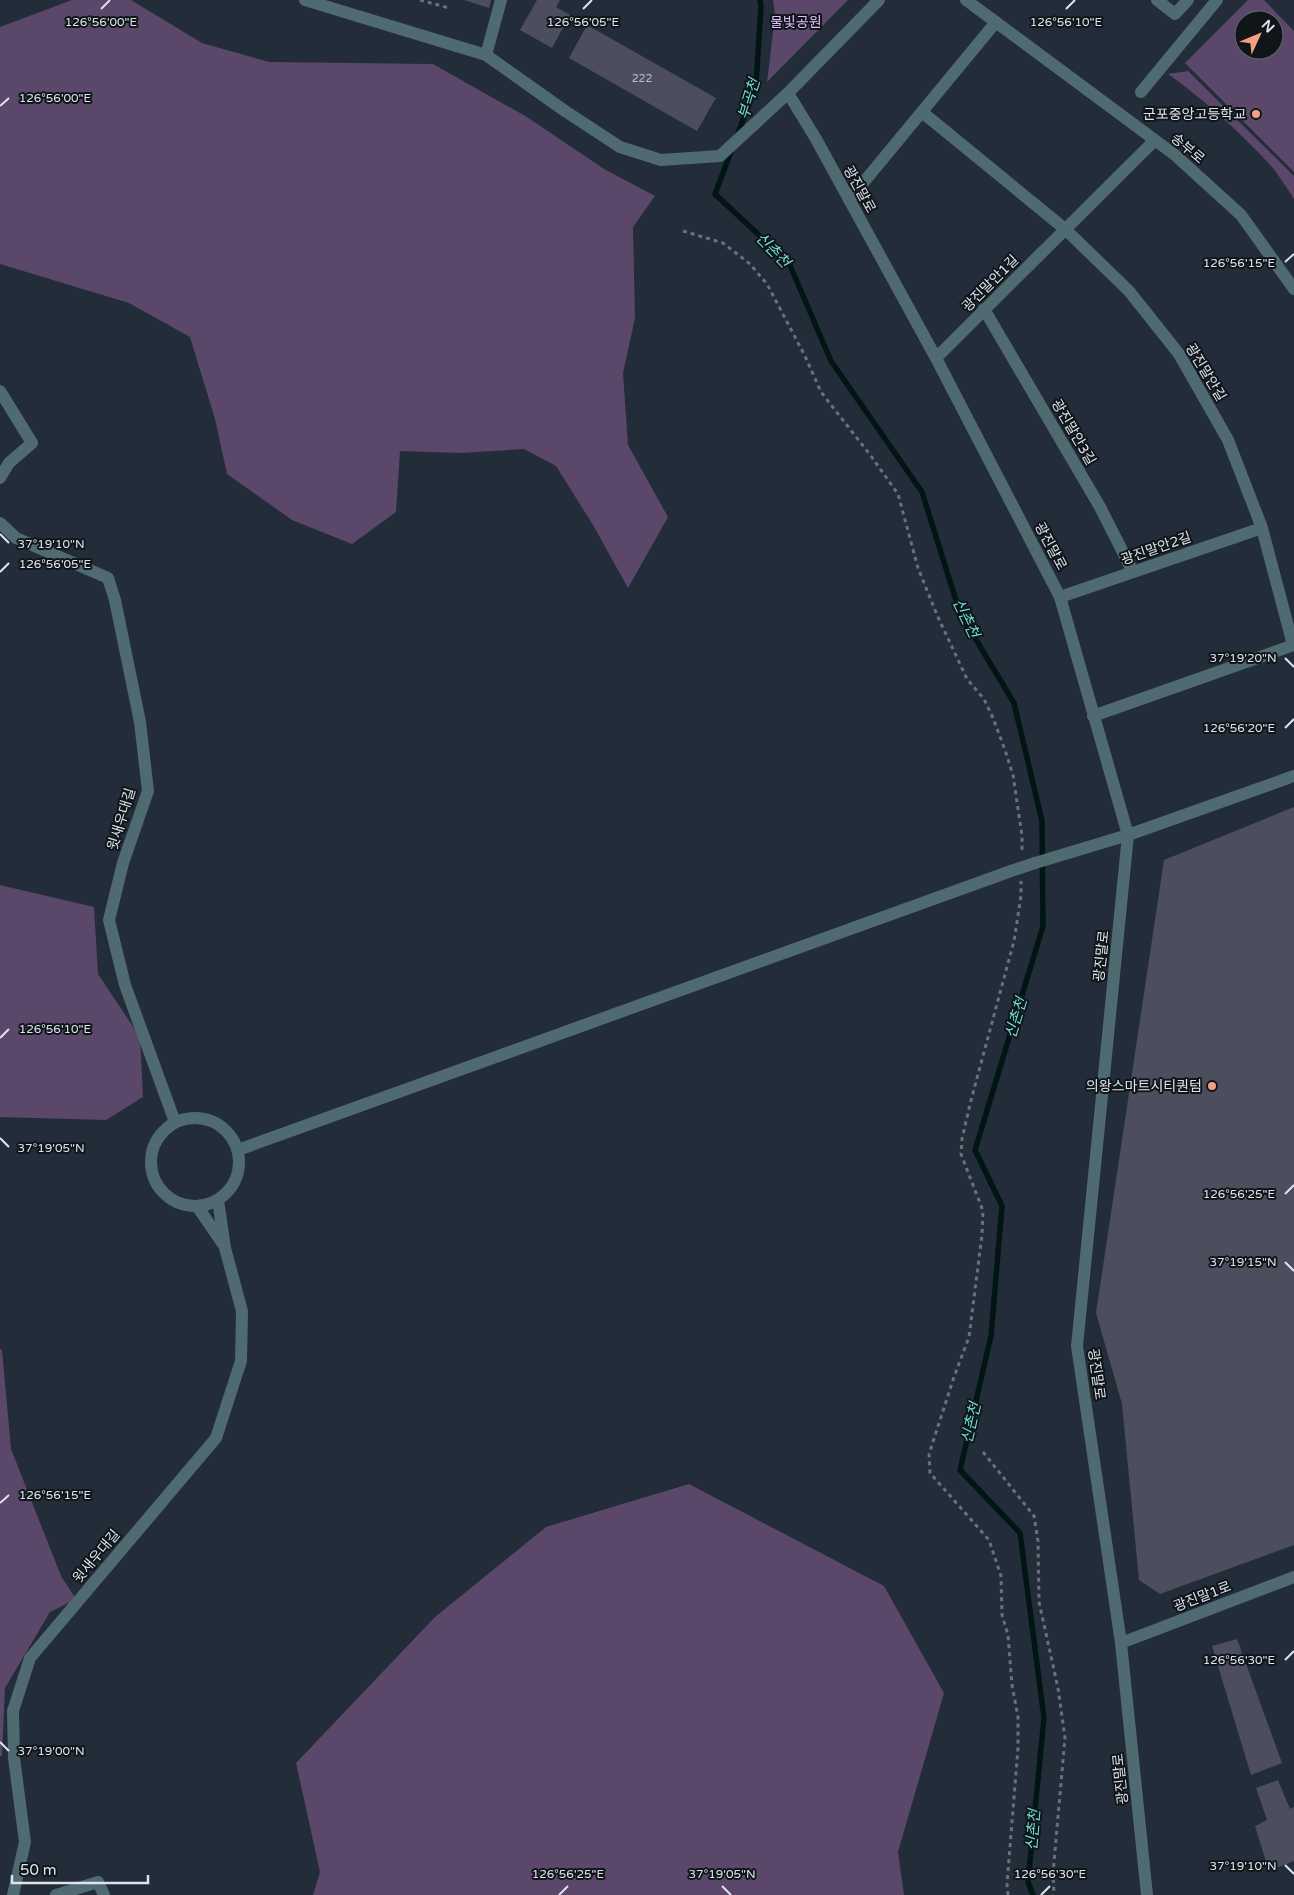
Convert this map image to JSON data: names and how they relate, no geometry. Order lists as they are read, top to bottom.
{
  "streets": {
    "street": [
      "송부로",
      "광진말로",
      "광진말안1길",
      "광진말안길",
      "광진말안3길",
      "광진말안2길",
      "윗새우대길",
      "광진말1로"
    ]
  },
  "crossings": [
    ["송부로", "광진말안1길"],
    ["광진말로", "광진말안1길"],
    ["광진말로", "광진말안길"],
    ["광진말로", "광진말안2길"],
    ["광진말로", "광진말1로"],
    ["광진말안1길", "광진말안길"],
    ["광진말안1길", "광진말안3길"],
    ["광진말안길", "광진말안2길"],
    ["광진말안3길", "광진말안2길"]
  ],
  "water": ["부곡천", "신촌천"],
  "parks": ["물빛공원"],
  "places": ["군포중앙고등학교", "의왕스마트시티퀀텀"],
  "house_numbers": ["222"],
  "scale_bar": "50 m",
  "north": "top right",
  "coordinates": [
    "126°56'00\"E",
    "126°56'05\"E",
    "126°56'10\"E",
    "126°56'15\"E",
    "37°19'10\"N",
    "37°19'20\"N",
    "126°56'20\"E",
    "37°19'05\"N",
    "126°56'25\"E",
    "37°19'15\"N",
    "126°56'30\"E",
    "37°19'00\"N"
  ]
}
